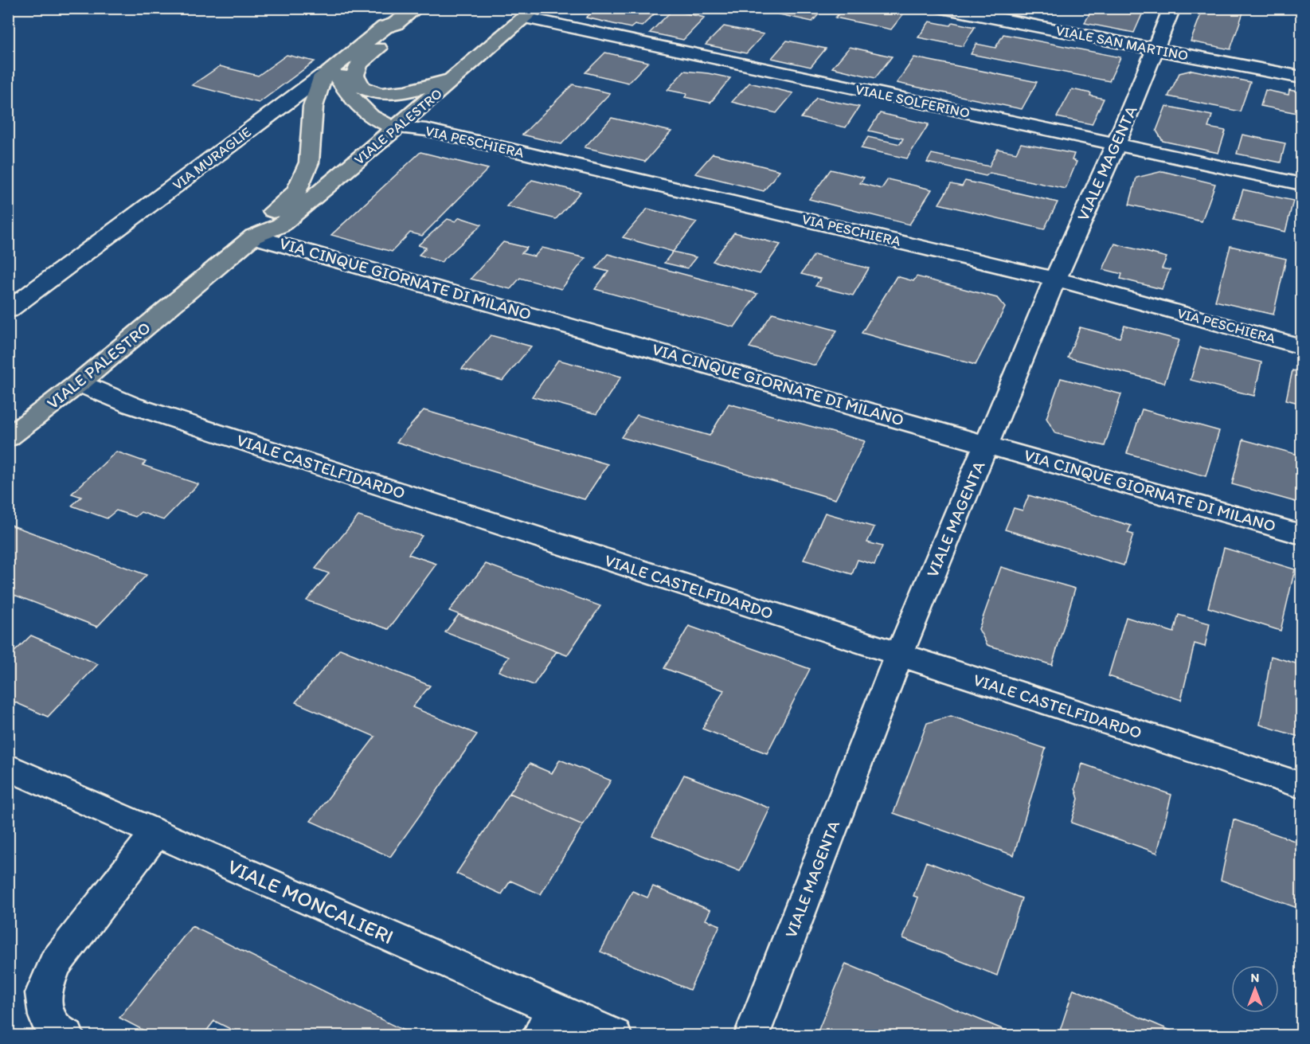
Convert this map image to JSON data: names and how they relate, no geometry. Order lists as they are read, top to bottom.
{
  "streets": {
    "main road": ["VIALE PALESTRO", "VIA MURAGLIE"],
    "street": [
      "VIALE SAN MARTINO",
      "VIALE SOLFERINO",
      "VIA PESCHIERA",
      "VIALE MAGENTA",
      "VIA CINQUE GIORNATE DI MILANO",
      "VIALE CASTELFIDARDO",
      "VIALE MONCALIERI"
    ]
  },
  "crossings": [
    ["VIALE SAN MARTINO", "VIALE MAGENTA"],
    ["VIALE SOLFERINO", "VIALE PALESTRO"],
    ["VIALE SOLFERINO", "VIALE MAGENTA"],
    ["VIALE PALESTRO", "VIA PESCHIERA"],
    ["VIALE PALESTRO", "VIA MURAGLIE"],
    ["VIALE PALESTRO", "VIA CINQUE GIORNATE DI MILANO"],
    ["VIALE PALESTRO", "VIALE CASTELFIDARDO"],
    ["VIA PESCHIERA", "VIALE MAGENTA"],
    ["VIALE MAGENTA", "VIA CINQUE GIORNATE DI MILANO"],
    ["VIALE MAGENTA", "VIALE CASTELFIDARDO"]
  ],
  "north": "top"
}
